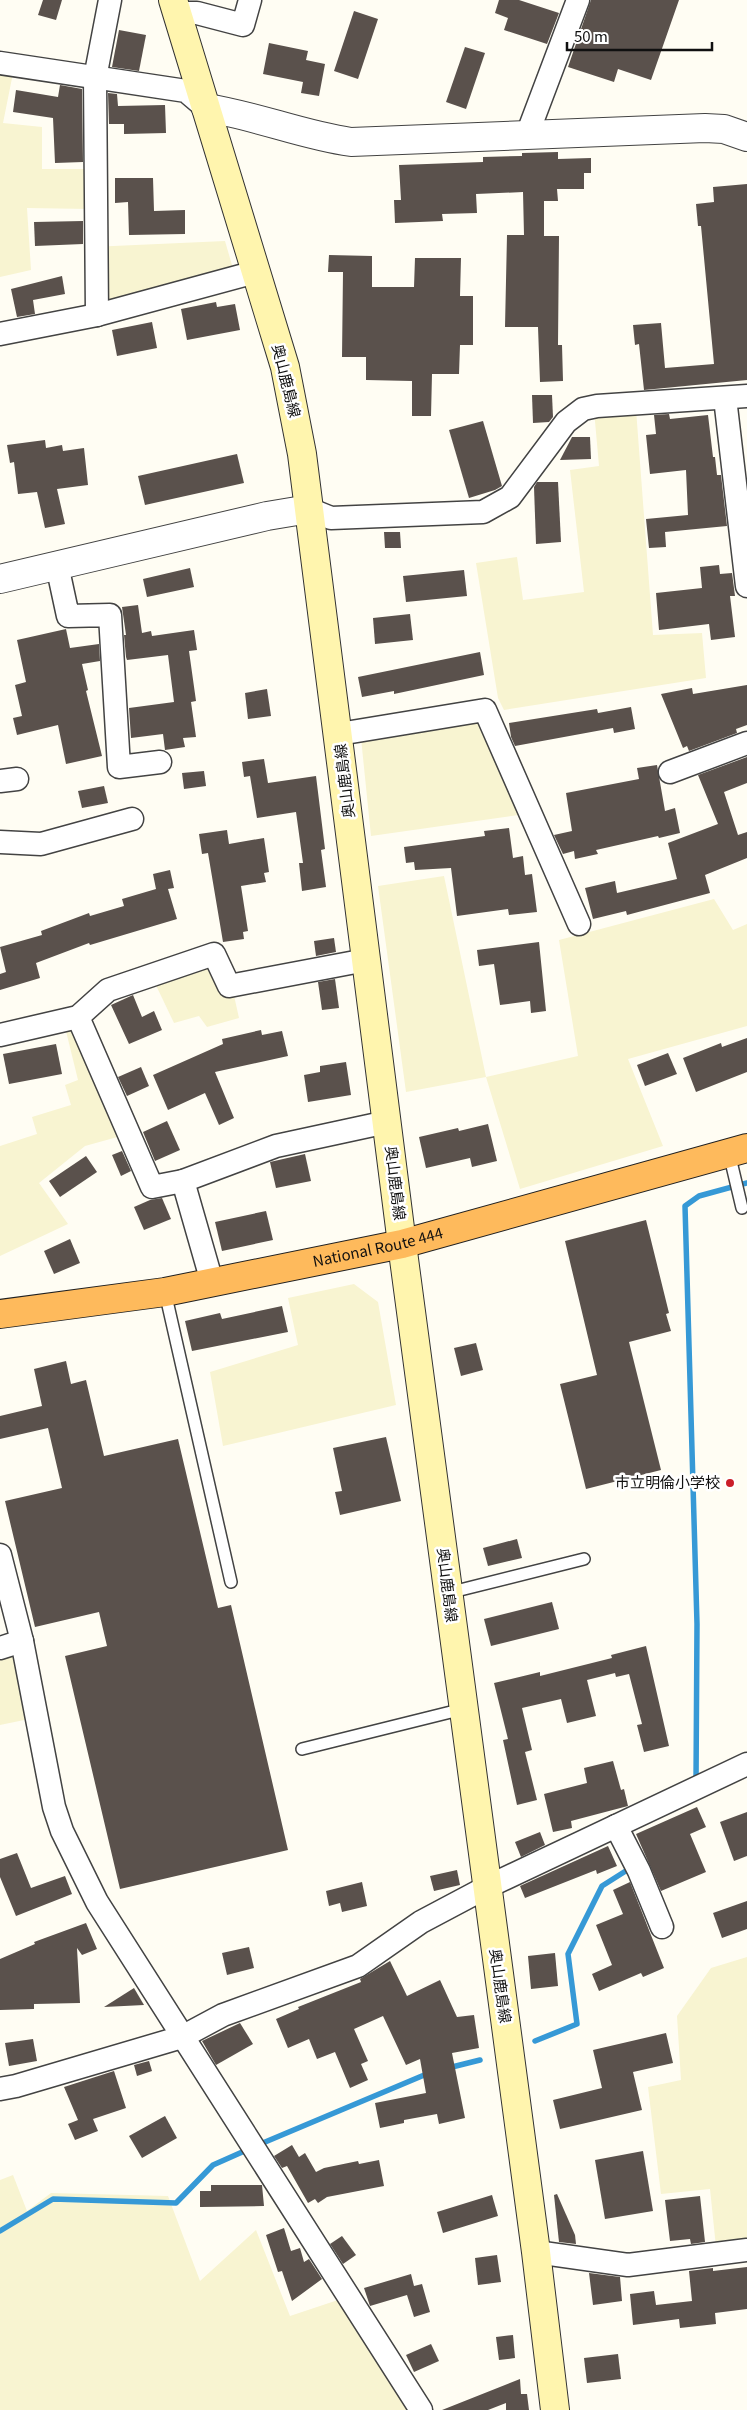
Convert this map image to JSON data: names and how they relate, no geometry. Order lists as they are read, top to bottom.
{
  "streets": {
    "highway": ["National Route 444"],
    "main road": ["奥山鹿島線"]
  },
  "crossings": [
    ["奥山鹿島線", "National Route 444"]
  ],
  "places": ["市立明倫小学校"],
  "scale_bar": "50 m"
}
